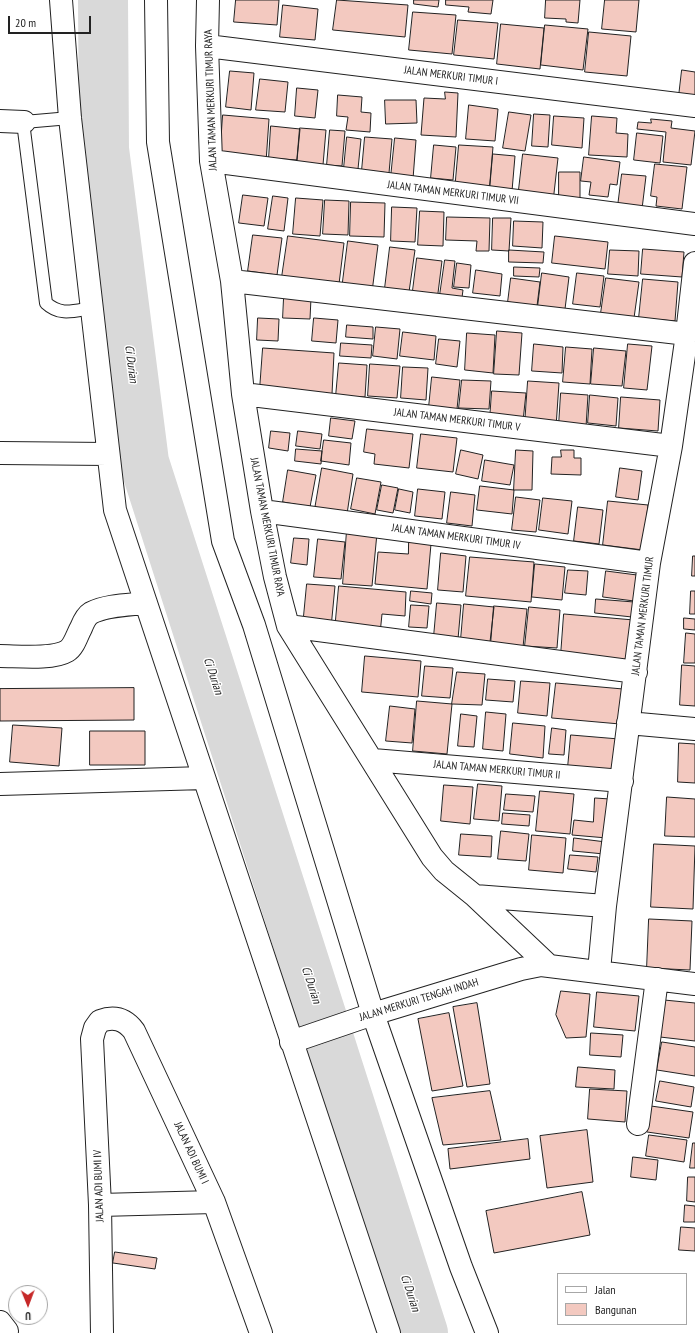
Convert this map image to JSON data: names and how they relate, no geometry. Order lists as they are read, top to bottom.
{
  "streets": {
    "street": [
      "JALAN MERKURI TIMUR I",
      "JALAN TAMAN MERKURI TIMUR RAYA",
      "JALAN TAMAN MERKURI TIMUR VII",
      "JALAN TAMAN MERKURI TIMUR V",
      "JALAN TAMAN MERKURI TIMUR IV",
      "JALAN TAMAN MERKURI TIMUR",
      "JALAN TAMAN MERKURI TIMUR II",
      "JALAN MERKURI TENGAH INDAH",
      "JALAN ADI BUMI I",
      "JALAN ADI BUMI IV"
    ]
  },
  "crossings": [
    ["JALAN MERKURI TIMUR I", "JALAN TAMAN MERKURI TIMUR RAYA"],
    ["JALAN TAMAN MERKURI TIMUR RAYA", "JALAN TAMAN MERKURI TIMUR VII"],
    ["JALAN TAMAN MERKURI TIMUR RAYA", "JALAN TAMAN MERKURI TIMUR V"],
    ["JALAN TAMAN MERKURI TIMUR RAYA", "JALAN TAMAN MERKURI TIMUR IV"],
    ["JALAN TAMAN MERKURI TIMUR RAYA", "JALAN TAMAN MERKURI TIMUR II"],
    ["JALAN TAMAN MERKURI TIMUR RAYA", "JALAN MERKURI TENGAH INDAH"],
    ["JALAN TAMAN MERKURI TIMUR V", "JALAN TAMAN MERKURI TIMUR"],
    ["JALAN TAMAN MERKURI TIMUR IV", "JALAN TAMAN MERKURI TIMUR"],
    ["JALAN TAMAN MERKURI TIMUR", "JALAN TAMAN MERKURI TIMUR II"],
    ["JALAN TAMAN MERKURI TIMUR", "JALAN MERKURI TENGAH INDAH"],
    ["JALAN ADI BUMI I", "JALAN ADI BUMI IV"]
  ],
  "water": ["Ci Durian"],
  "legend": ["Jalan", "Bangunan"],
  "scale_bar": "20 m",
  "north": "bottom"
}
